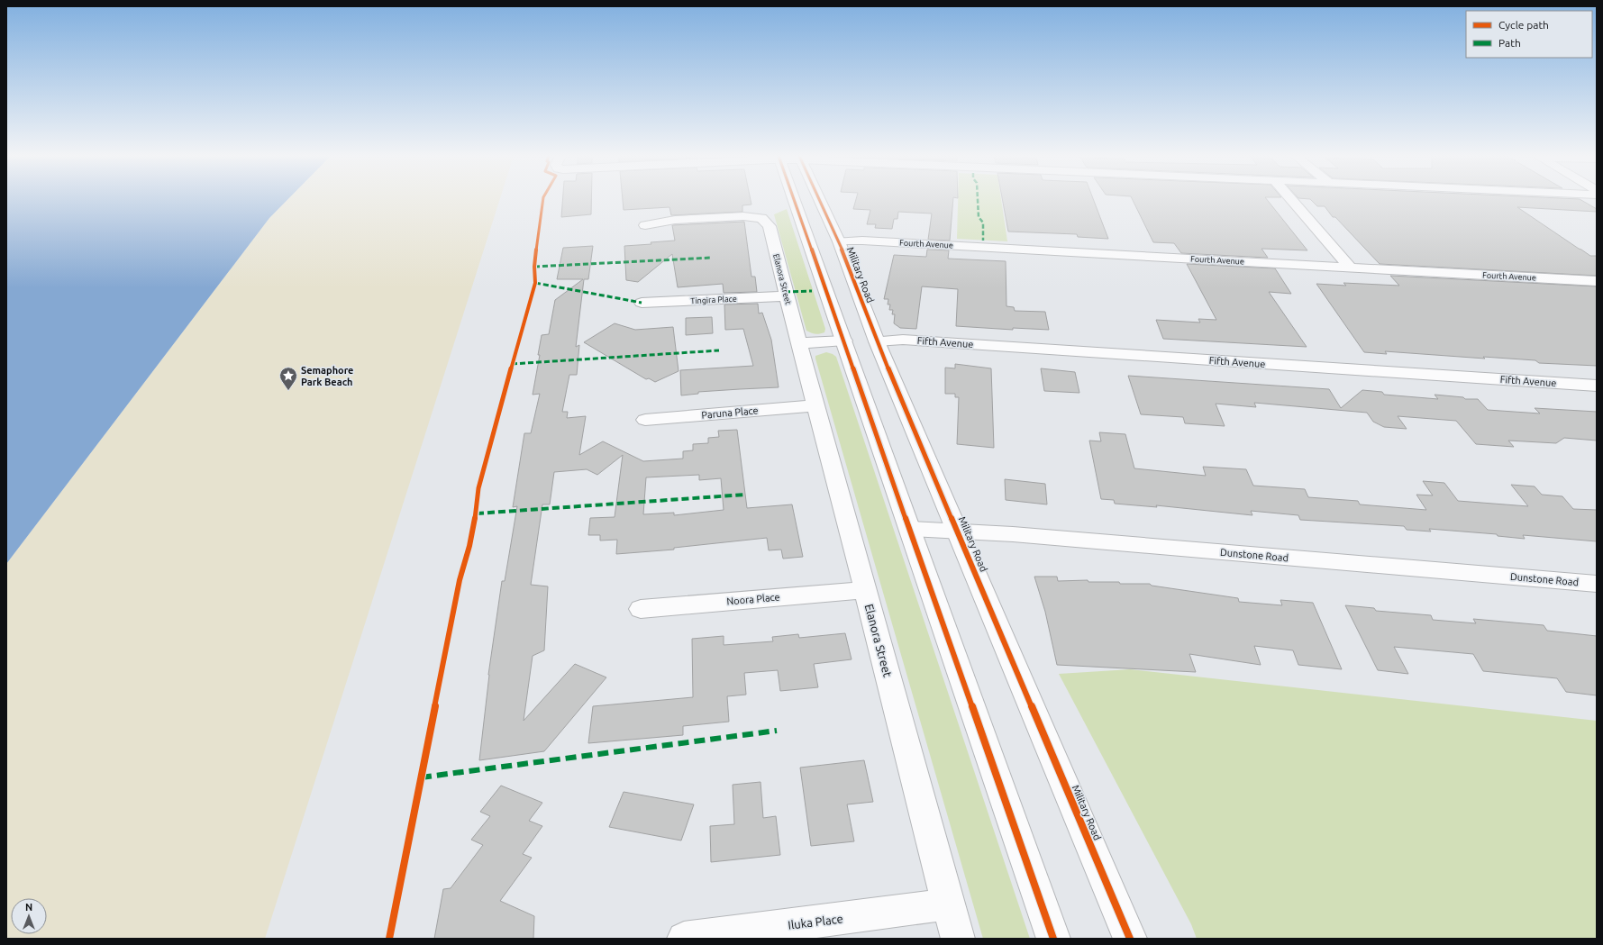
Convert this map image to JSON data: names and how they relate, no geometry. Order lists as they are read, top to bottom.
{
  "streets": {
    "street": [
      "Fourth Avenue",
      "Military Road",
      "Elanora Street",
      "Tingira Place",
      "Fifth Avenue",
      "Paruna Place",
      "Dunstone Road",
      "Noora Place",
      "Iluka Place"
    ]
  },
  "crossings": [
    ["Fourth Avenue", "Military Road"],
    ["Military Road", "Fifth Avenue"],
    ["Military Road", "Dunstone Road"],
    ["Elanora Street", "Tingira Place"],
    ["Elanora Street", "Paruna Place"],
    ["Elanora Street", "Noora Place"],
    ["Elanora Street", "Iluka Place"]
  ],
  "places": {
    "place": ["Semaphore Park Beach"]
  },
  "legend": ["Cycle path", "Path"],
  "north": "top"
}
